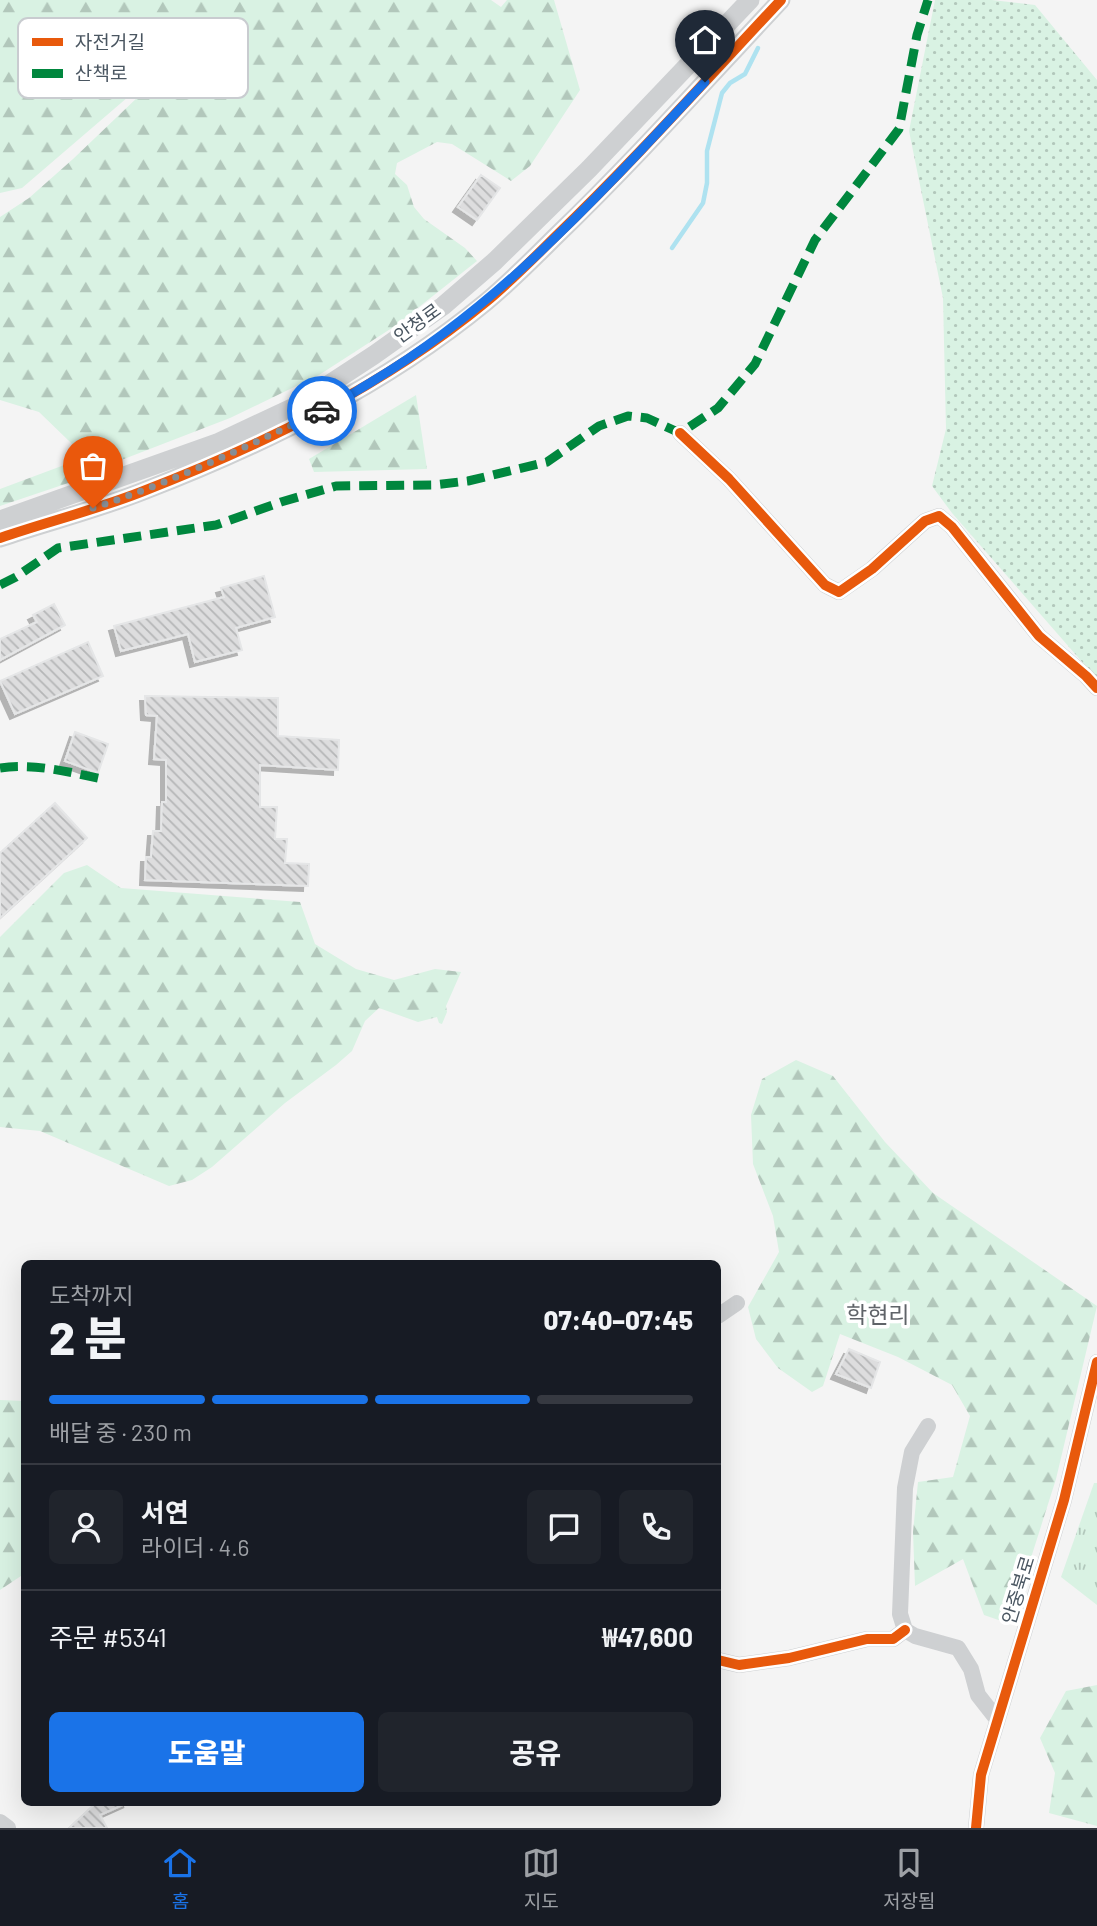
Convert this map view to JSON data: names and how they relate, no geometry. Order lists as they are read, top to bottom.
{
  "streets": {
    "street": ["안청로", "안중북로"]
  },
  "districts": ["학현리"],
  "legend": ["자전거길", "산책로"],
  "page": {
    "heading": ["2 분", "도착까지", "07:40–07:45"],
    "panel": [
      "서연",
      "라이더 · 4.6",
      "주문 #5341",
      "₩47,600"
    ],
    "bar": "배달 중 · 230 m",
    "buttons": ["도움말", "공유"],
    "tabs": ["홈", "지도", "저장됨"]
  }
}
